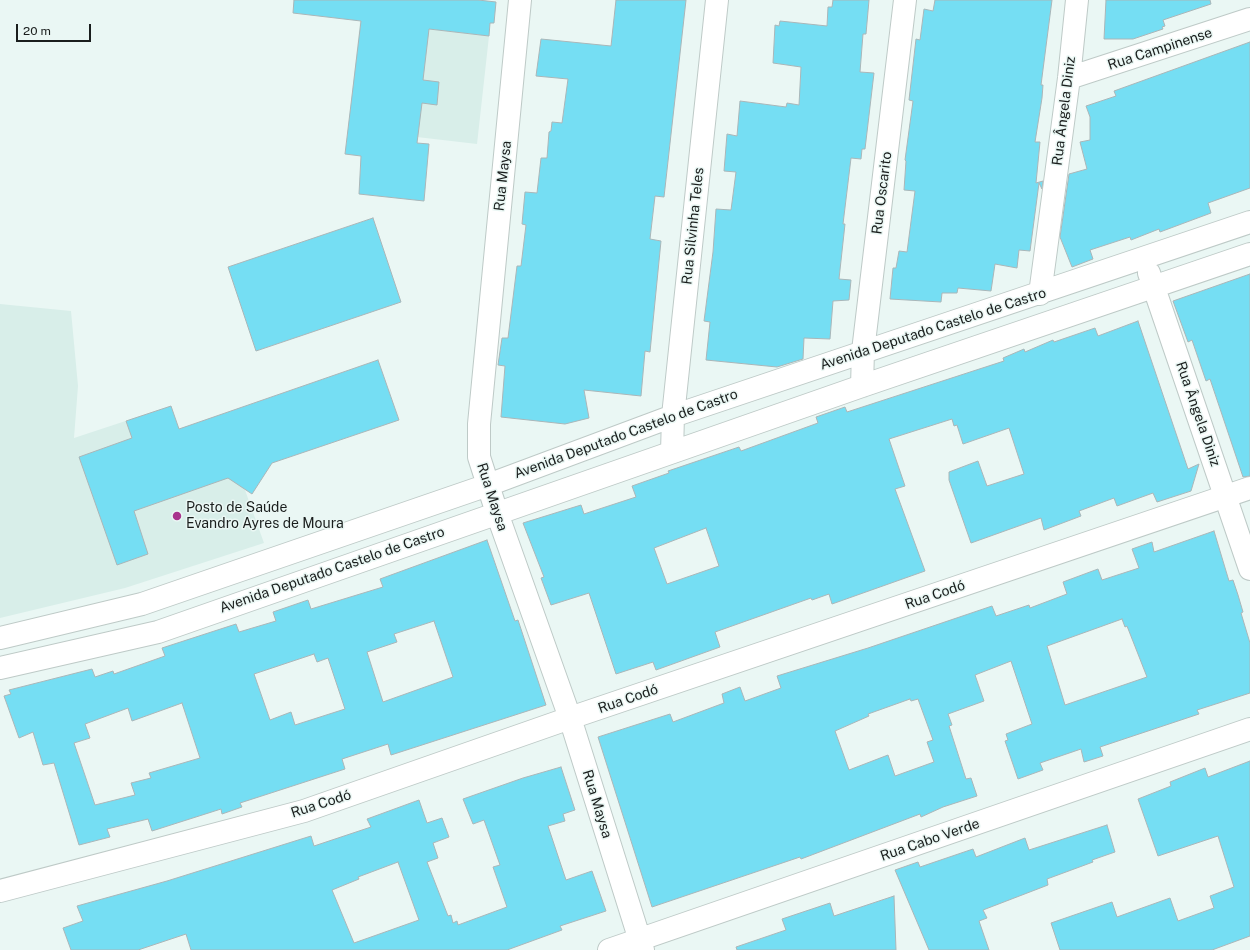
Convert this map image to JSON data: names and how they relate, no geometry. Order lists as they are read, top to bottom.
{
  "streets": {
    "street": [
      "Rua Campinense",
      "Rua Ângela Diniz",
      "Rua Maysa",
      "Rua Oscarito",
      "Rua Silvinha Teles",
      "Avenida Deputado Castelo de Castro",
      "Rua Codó",
      "Rua Cabo Verde"
    ]
  },
  "crossings": [
    ["Rua Campinense", "Rua Ângela Diniz"],
    ["Rua Ângela Diniz", "Avenida Deputado Castelo de Castro"],
    ["Rua Ângela Diniz", "Rua Codó"],
    ["Rua Maysa", "Avenida Deputado Castelo de Castro"],
    ["Rua Maysa", "Rua Codó"],
    ["Rua Maysa", "Rua Cabo Verde"],
    ["Rua Oscarito", "Avenida Deputado Castelo de Castro"],
    ["Rua Silvinha Teles", "Avenida Deputado Castelo de Castro"]
  ],
  "places": ["Posto de Saúde Evandro Ayres de Moura"],
  "scale_bar": "20 m"
}
